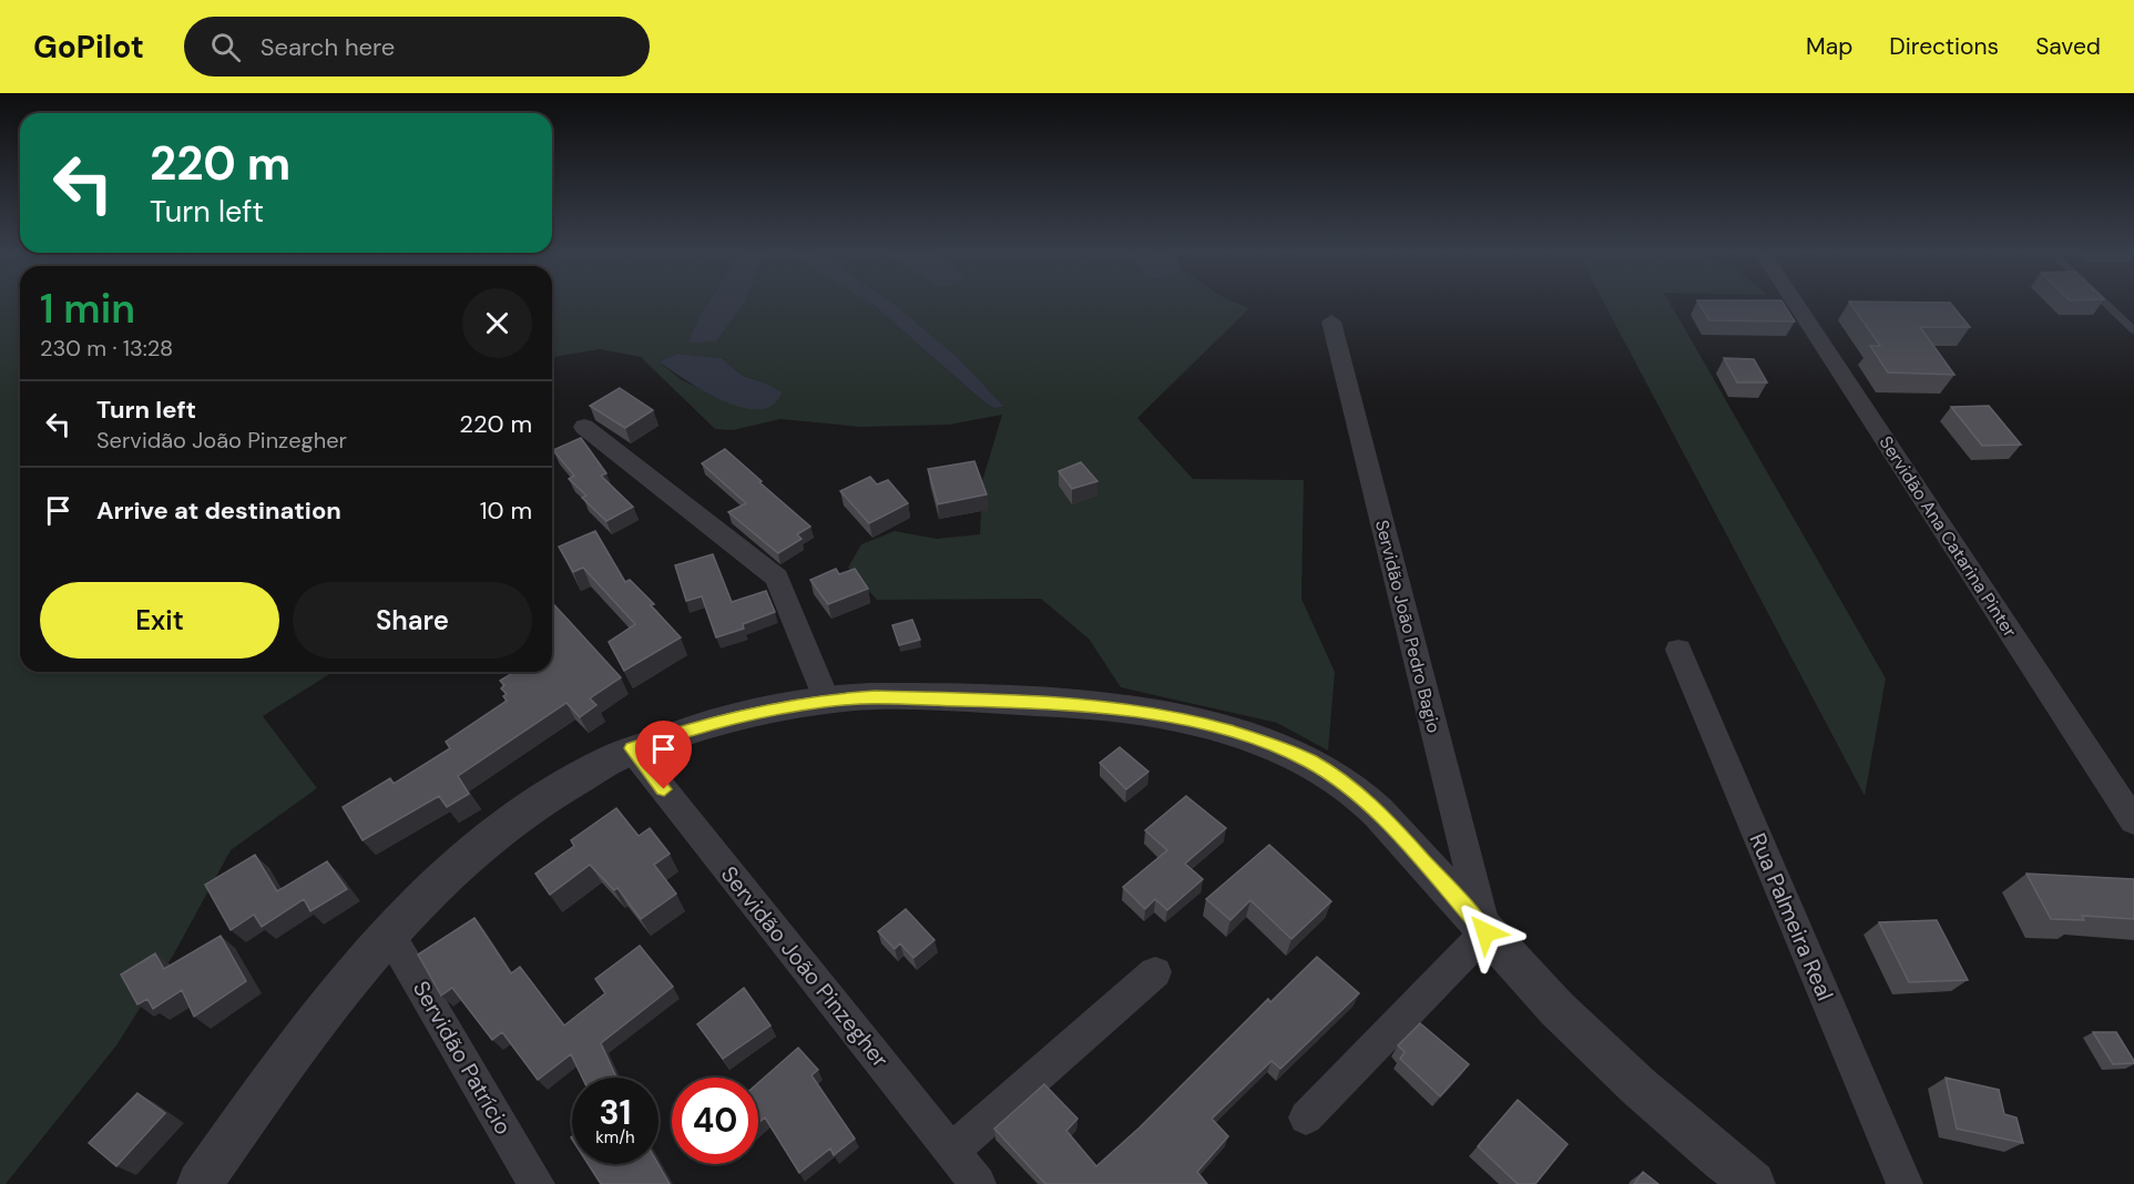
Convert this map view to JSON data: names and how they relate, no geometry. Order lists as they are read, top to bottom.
{
  "streets": {
    "street": [
      "Servidão Ana Catarina Pinter",
      "Servidão João Pedro Bagio",
      "Rua Palmeira Real",
      "Servidão João Pinzegher",
      "Servidão Patrício"
    ]
  },
  "page": {
    "header": "GoPilot",
    "search": "Search here",
    "nav": ["Map", "Directions", "Saved"],
    "turn": ["220 m", "Turn left"],
    "heading": ["1 min", "230 m · 13:28"],
    "list": [
      {
        "name": "Turn left",
        "note": "Servidão João Pinzegher",
        "value": "220 m"
      },
      {
        "name": "Arrive at destination",
        "value": "10 m"
      }
    ],
    "buttons": ["Exit", "Share"],
    "speed": "31 km/h",
    "limit": "40"
  }
}
